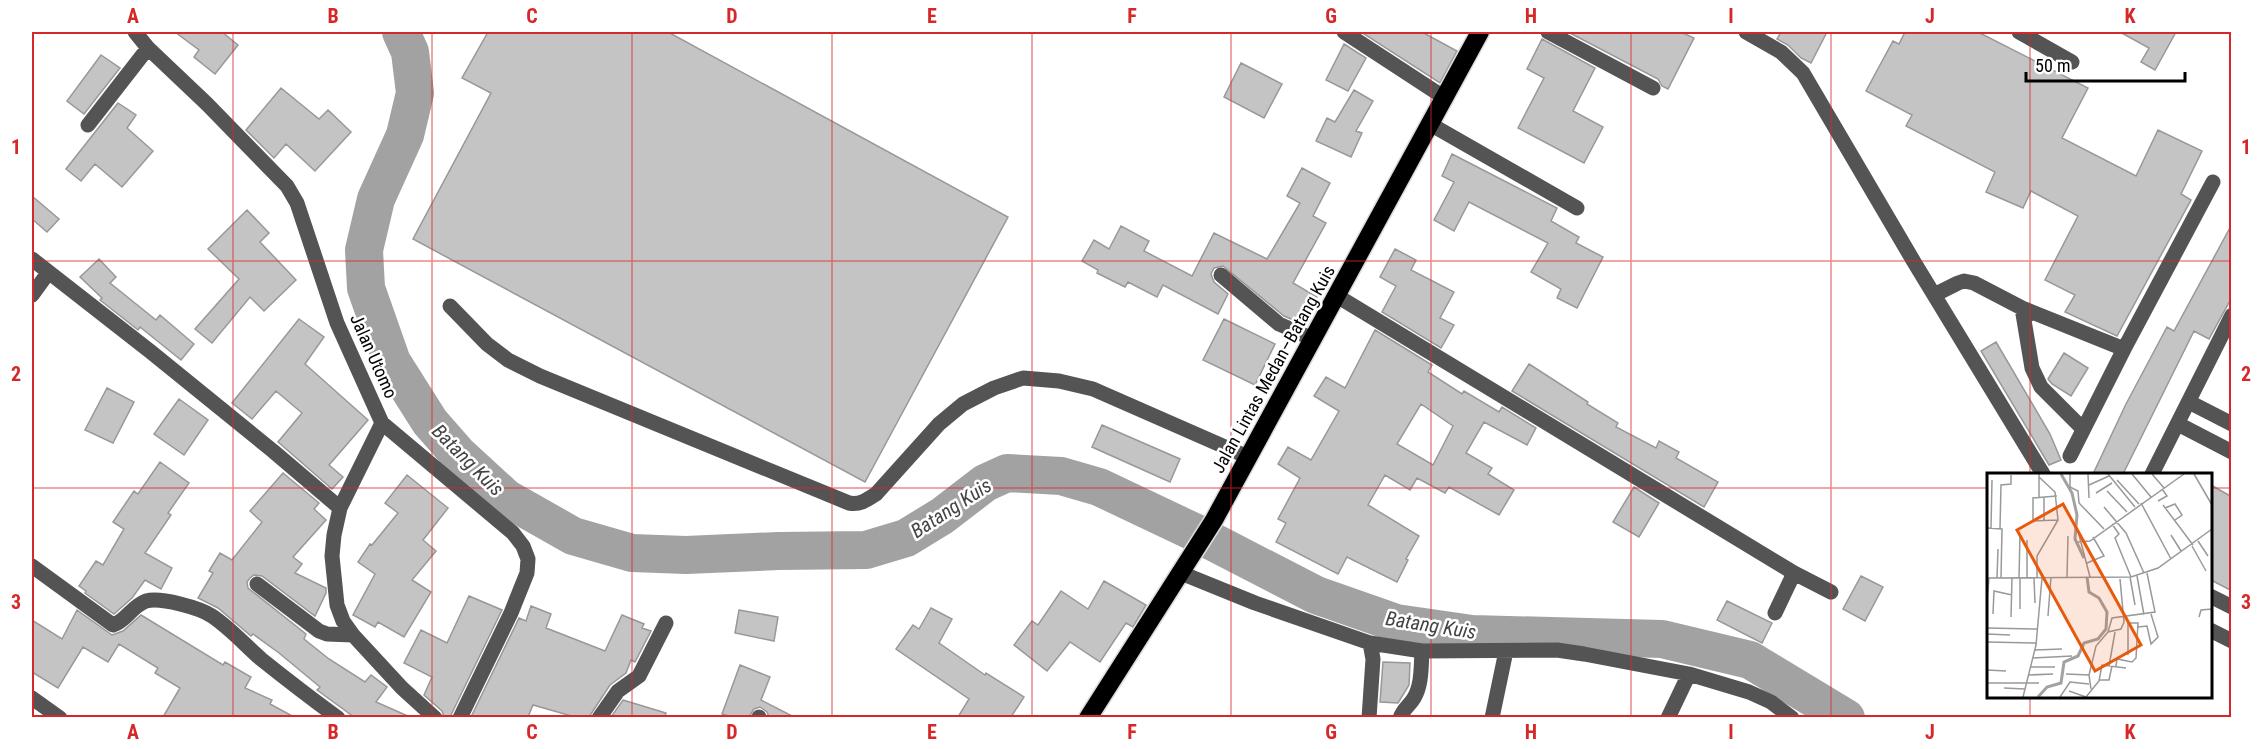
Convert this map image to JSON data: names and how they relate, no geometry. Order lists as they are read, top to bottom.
{
  "streets": {
    "highway": ["Jalan Lintas Medan–Batang Kuis"],
    "street": ["Jalan Utomo"]
  },
  "water": ["Batang Kuis"],
  "scale_bar": "50 m",
  "grid": {
    "columns": [
      "A",
      "B",
      "C",
      "D",
      "E",
      "F",
      "G",
      "H",
      "I",
      "J",
      "K"
    ],
    "rows": ["1", "2", "3"]
  }
}
